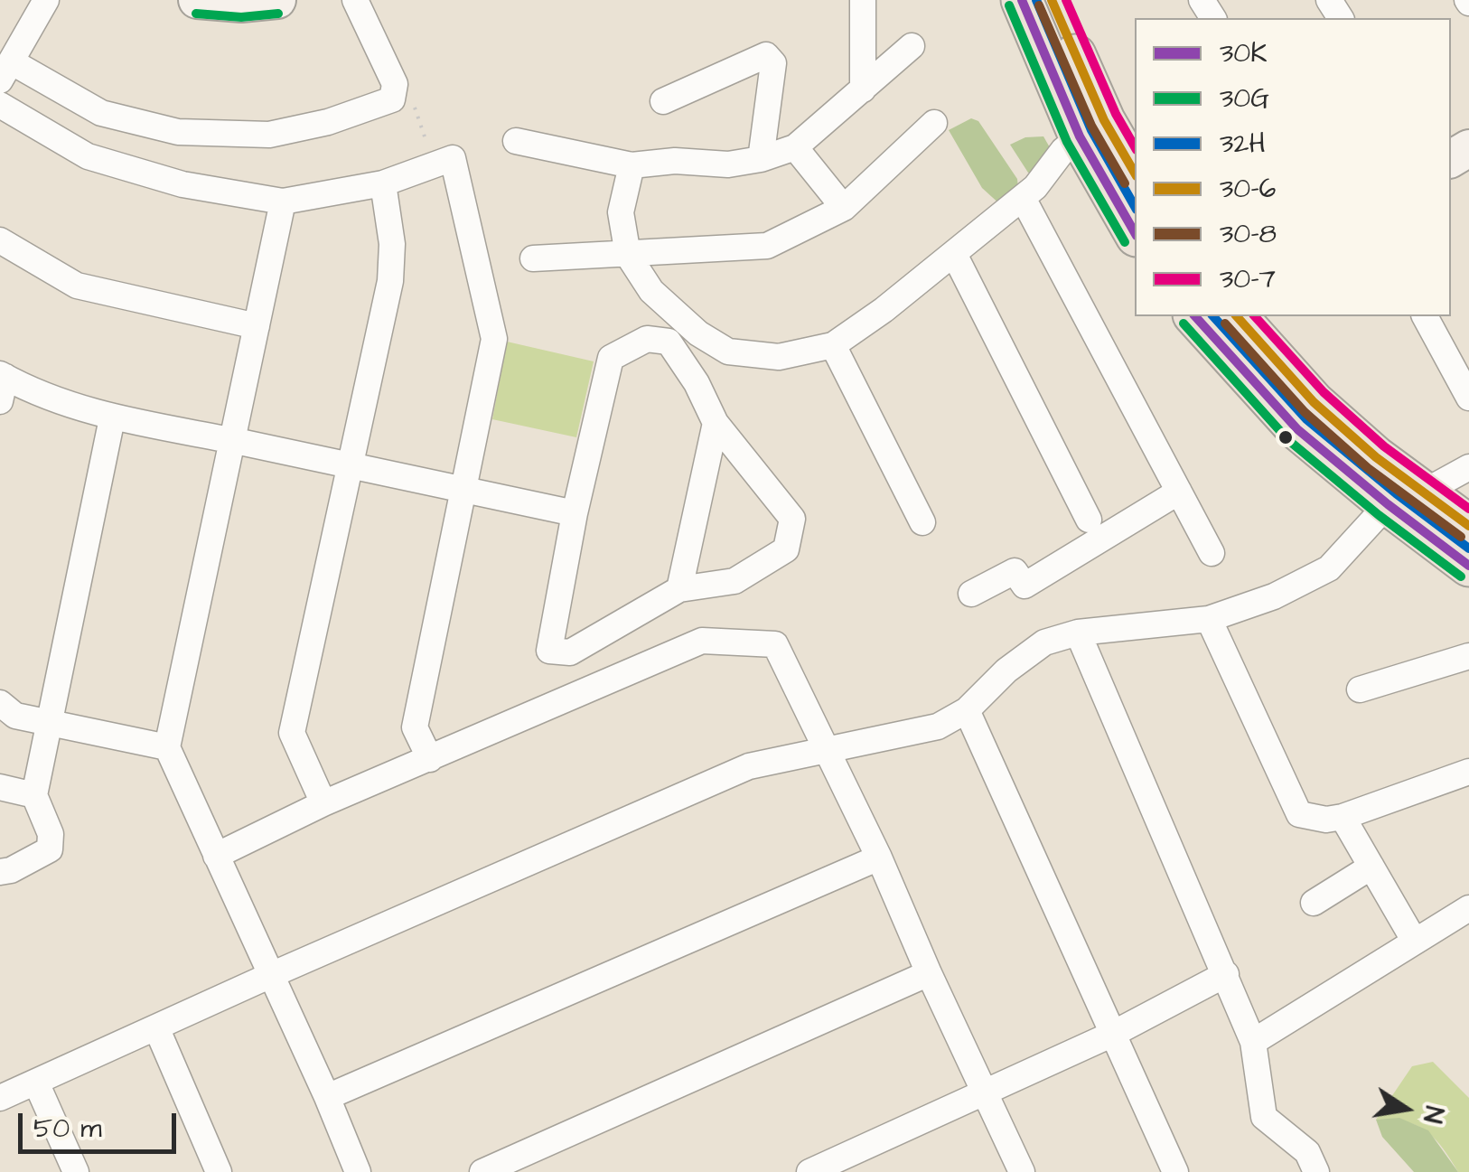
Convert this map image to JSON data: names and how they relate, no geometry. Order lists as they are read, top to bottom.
{
  "lines": [
    "transit line 30K",
    "transit line 32H",
    "transit line 30-6",
    "transit line 30-7",
    "transit line 30G",
    "transit line 30-8"
  ],
  "legend": [
    "30K",
    "30G",
    "32H",
    "30-6",
    "30-8",
    "30-7"
  ],
  "scale_bar": "50 m",
  "north": "right"
}
